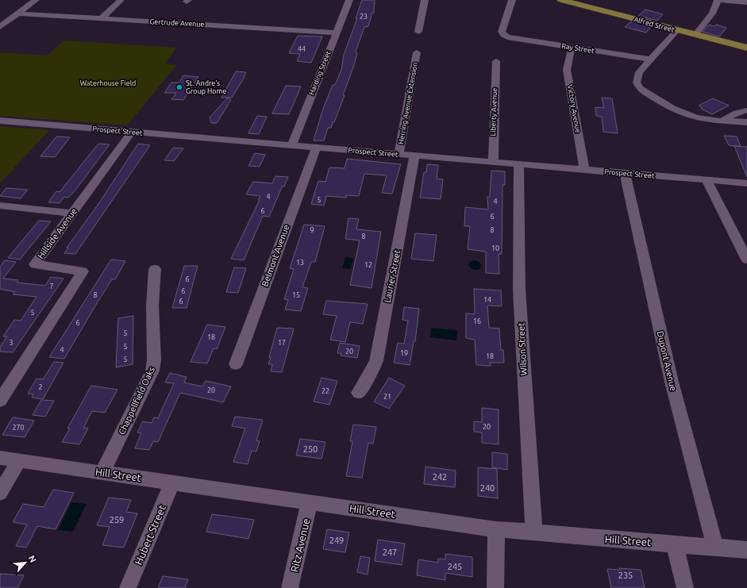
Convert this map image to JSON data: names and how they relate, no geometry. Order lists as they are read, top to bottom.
{
  "streets": {
    "main road": ["Alfred Street"],
    "street": [
      "Gertrude Avenue",
      "Ray Street",
      "Harding Street",
      "Herring Avenue Extension",
      "Victory Avenue",
      "Liberty Avenue",
      "Prospect Street",
      "Hillside Avenue",
      "Belmont Avenue",
      "Laurier Street",
      "Wilson Street",
      "Dupont Avenue",
      "Chappellfield Oaks",
      "Hill Street",
      "Hubert Street",
      "Ritz Avenue"
    ]
  },
  "crossings": [
    ["Gertrude Avenue", "Harding Street"],
    ["Ray Street", "Victory Avenue"],
    ["Harding Street", "Prospect Street"],
    ["Herring Avenue Extension", "Prospect Street"],
    ["Victory Avenue", "Prospect Street"],
    ["Liberty Avenue", "Prospect Street"],
    ["Prospect Street", "Hillside Avenue"],
    ["Prospect Street", "Belmont Avenue"],
    ["Prospect Street", "Laurier Street"],
    ["Prospect Street", "Wilson Street"],
    ["Prospect Street", "Dupont Avenue"],
    ["Wilson Street", "Hill Street"],
    ["Dupont Avenue", "Hill Street"],
    ["Chappellfield Oaks", "Hill Street"],
    ["Hill Street", "Hubert Street"],
    ["Hill Street", "Ritz Avenue"]
  ],
  "parks": ["Waterhouse Field"],
  "places": ["St. Andre's Group Home"],
  "house_numbers": [
    "23",
    "44",
    "4",
    "5",
    "4",
    "6",
    "6",
    "9",
    "8",
    "8",
    "10",
    "13",
    "12",
    "6",
    "7",
    "6",
    "8",
    "15",
    "14",
    "6",
    "5",
    "16",
    "6",
    "5",
    "18",
    "3",
    "17",
    "5",
    "4",
    "20",
    "19",
    "18",
    "5",
    "2",
    "20",
    "22",
    "21",
    "20",
    "270",
    "250",
    "242",
    "240",
    "259",
    "249",
    "247",
    "245",
    "235"
  ],
  "north": "top right"
}
